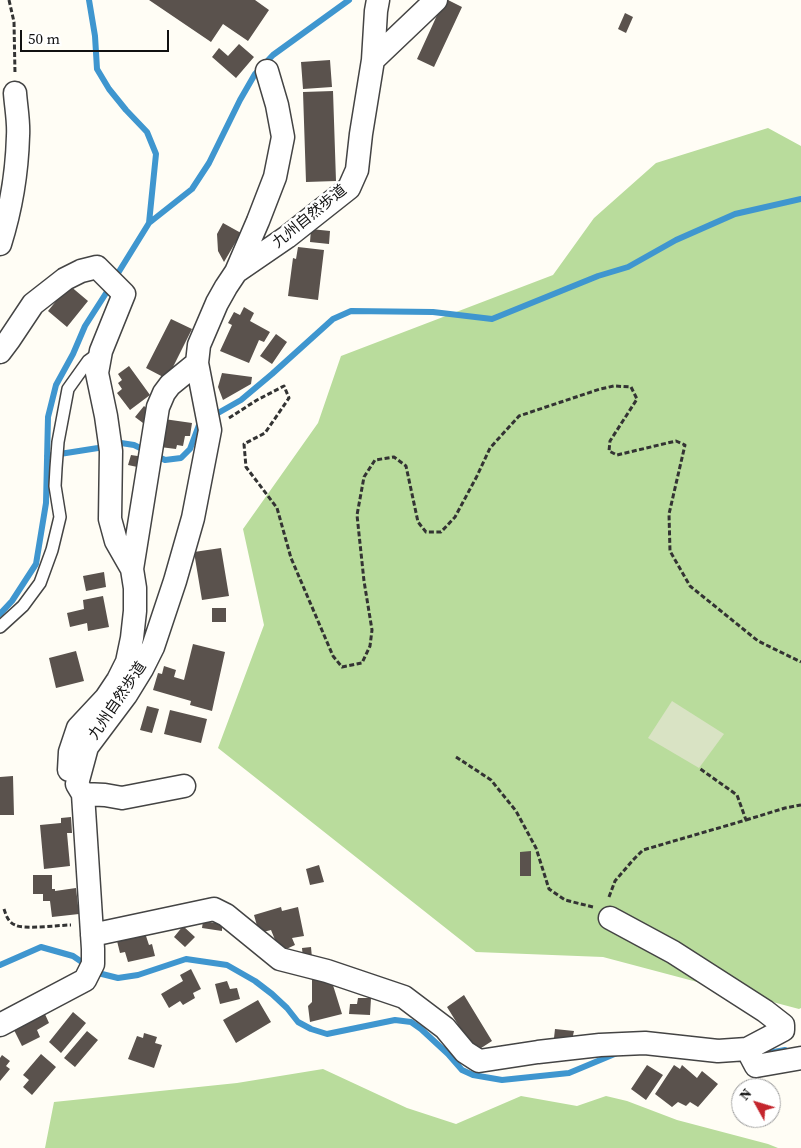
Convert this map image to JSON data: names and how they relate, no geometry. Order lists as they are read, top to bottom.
{
  "streets": {
    "street": ["九州自然歩道"]
  },
  "scale_bar": "50 m",
  "north": "top left"
}
